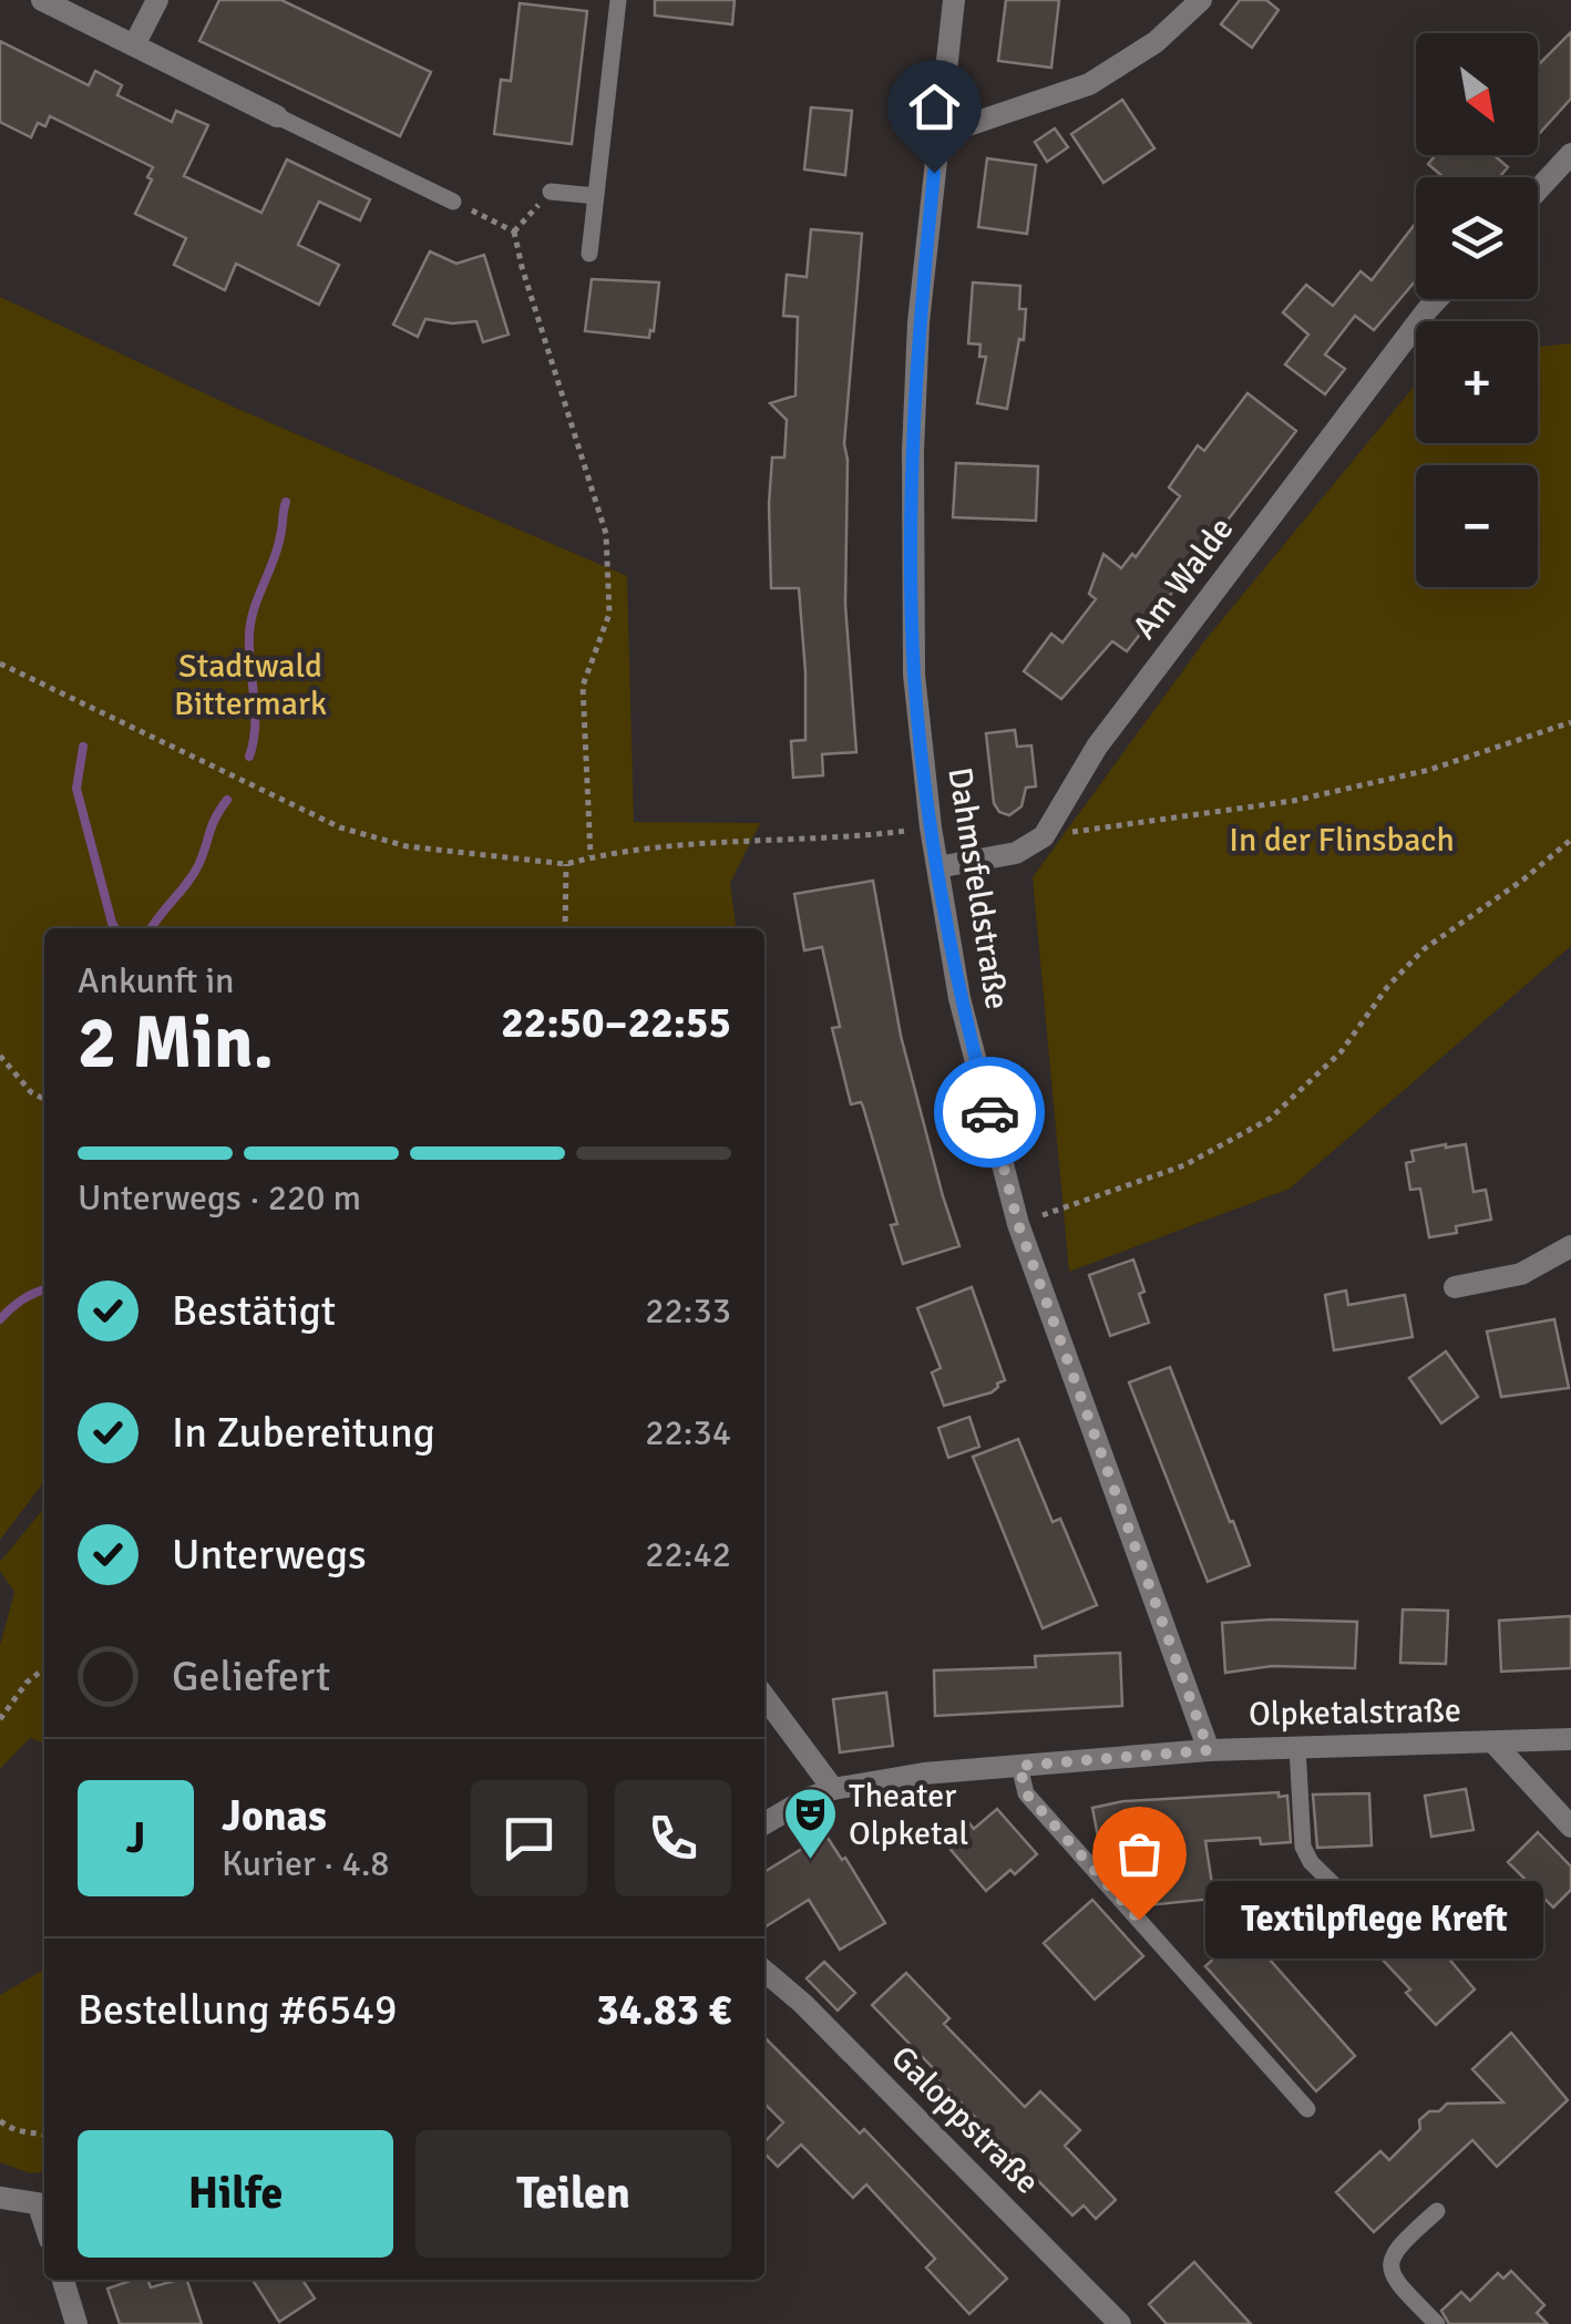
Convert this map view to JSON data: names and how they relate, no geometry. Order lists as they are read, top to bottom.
{
  "streets": {
    "street": [
      "Am Walde",
      "Dahmsfeldstraße",
      "Olpketalstraße",
      "Galoppstraße"
    ]
  },
  "crossings": [
    ["Dahmsfeldstraße", "Olpketalstraße"]
  ],
  "parks": ["Stadtwald Bittermark", "In der Flinsbach"],
  "places": {
    "theatre": ["Theater Olpketal"],
    "other": ["Textilpflege Kreft"]
  },
  "north": "bottom right",
  "page": {
    "map_buttons": ["+", "−"],
    "heading": ["2 Min.", "Ankunft in", "22:50–22:55"],
    "panel": [
      "Jonas",
      "Kurier · 4.8",
      "Bestellung #6549",
      "34.83 €"
    ],
    "bar": "Unterwegs · 220 m",
    "list": [
      ["Bestätigt", "22:33"],
      ["In Zubereitung", "22:34"],
      ["Unterwegs", "22:42"],
      "Geliefert"
    ],
    "round": "J",
    "bubble": "Textilpflege Kreft",
    "buttons": ["Hilfe", "Teilen"]
  }
}
